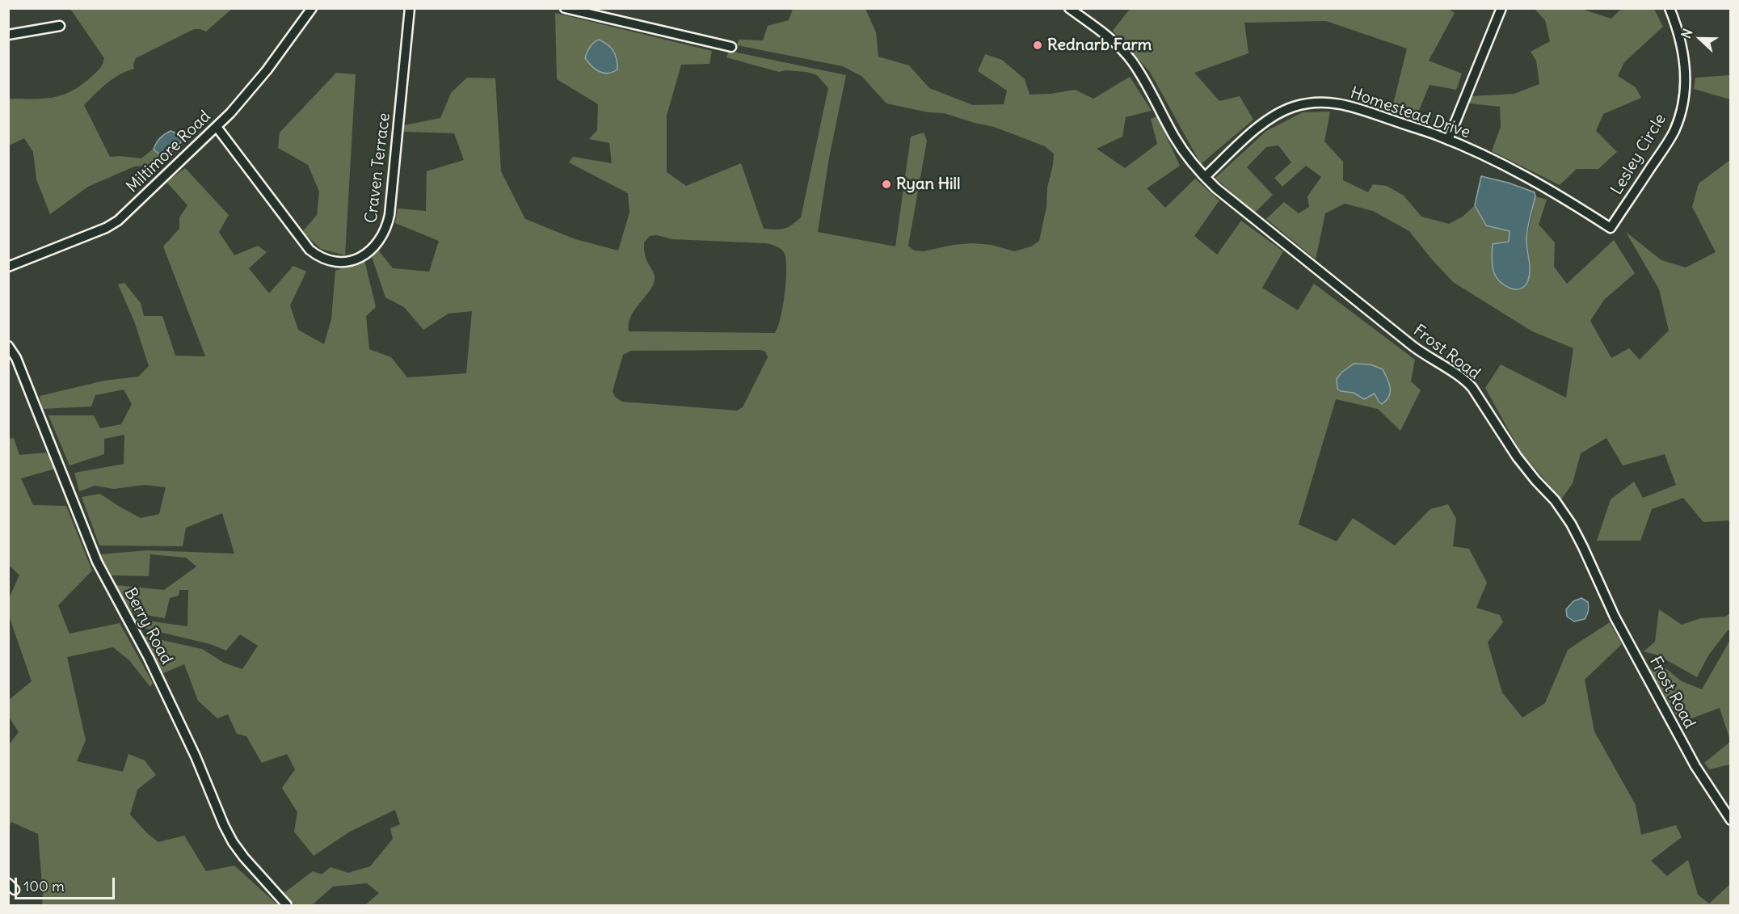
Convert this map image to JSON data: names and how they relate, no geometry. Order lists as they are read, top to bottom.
{
  "streets": {
    "street": [
      "Homestead Drive",
      "Miltimore Road",
      "Lesley Circle",
      "Craven Terrace",
      "Frost Road",
      "Berry Road"
    ]
  },
  "crossings": [
    ["Homestead Drive", "Lesley Circle"],
    ["Homestead Drive", "Frost Road"],
    ["Miltimore Road", "Craven Terrace"]
  ],
  "places": ["Rednarb Farm", "Ryan Hill"],
  "scale_bar": "100 m",
  "north": "left"
}
